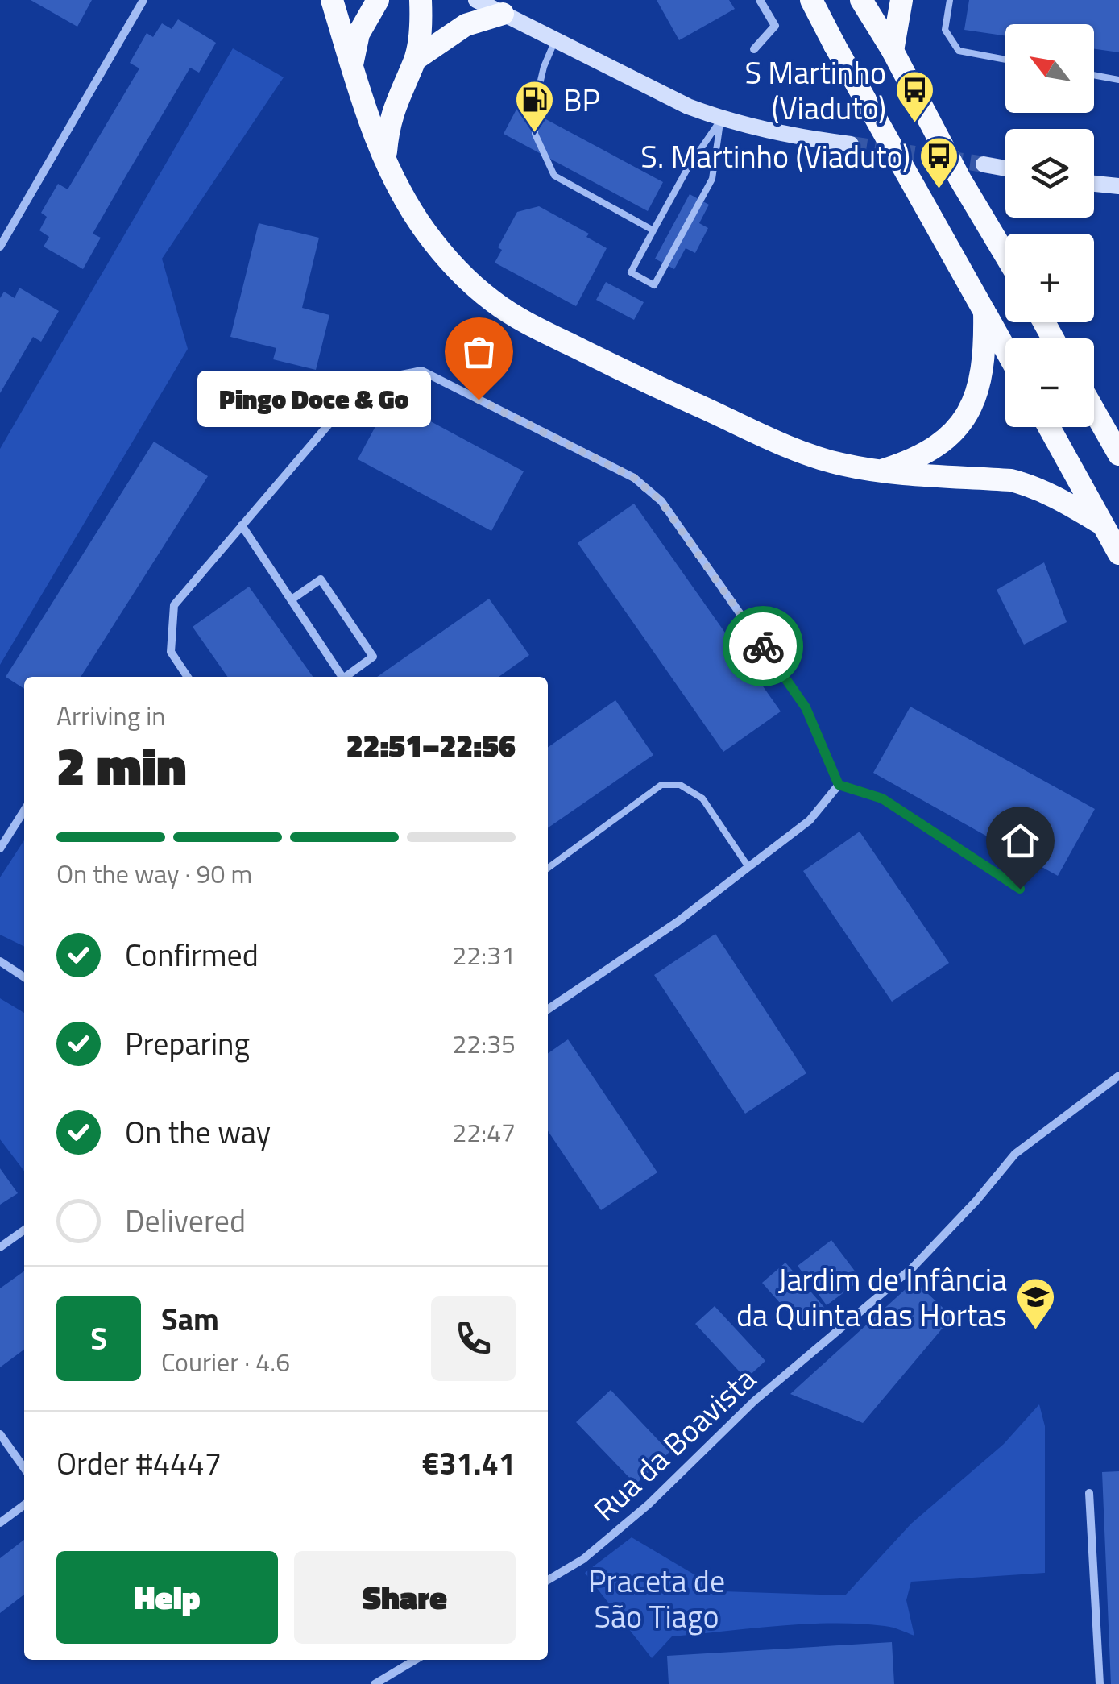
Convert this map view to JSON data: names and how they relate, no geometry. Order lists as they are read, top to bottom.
{
  "streets": {
    "street": ["Rua da Boavista"]
  },
  "parks": ["Praceta de São Tiago"],
  "places": {
    "bus stop": ["S Martinho (Viaduto)", "S. Martinho (Viaduto)"],
    "fuel station": ["BP"],
    "other": ["Pingo Doce & Go"],
    "school or university": ["Jardim de Infância da Quinta das Hortas"]
  },
  "north": "top left",
  "page": {
    "map_buttons": ["+", "−"],
    "bubble": "Pingo Doce & Go",
    "heading": ["2 min", "Arriving in", "22:51–22:56"],
    "panel": [
      "Sam",
      "Courier · 4.6",
      "Order #4447",
      "€31.41"
    ],
    "bar": "On the way · 90 m",
    "list": [
      ["Confirmed", "22:31"],
      ["Preparing", "22:35"],
      ["On the way", "22:47"],
      "Delivered"
    ],
    "round": "S",
    "buttons": ["Help", "Share"]
  }
}
